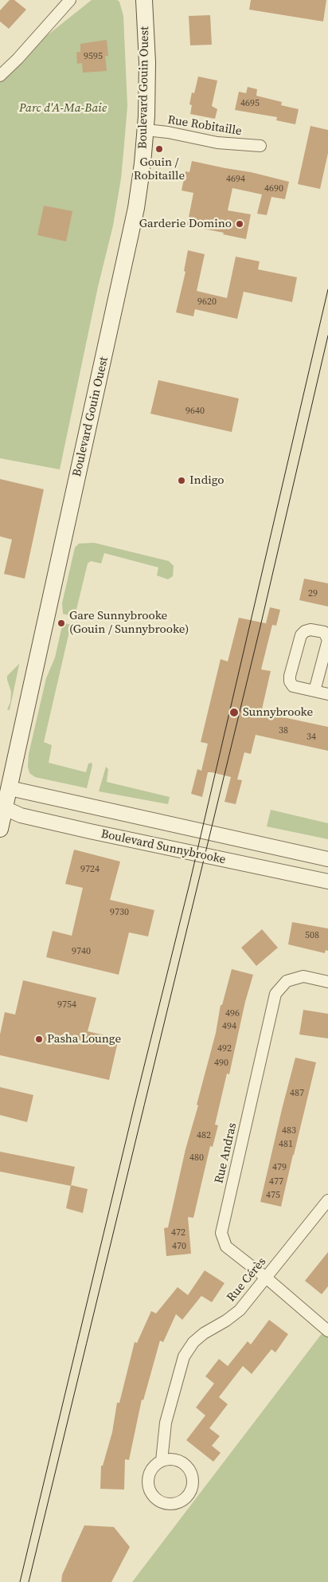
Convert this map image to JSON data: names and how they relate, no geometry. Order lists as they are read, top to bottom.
{
  "streets": {
    "main road": ["Boulevard Gouin Ouest"],
    "street": [
      "Rue Robitaille",
      "Boulevard Sunnybrooke",
      "Rue Andras",
      "Rue Cérès"
    ]
  },
  "crossings": [
    ["Boulevard Gouin Ouest", "Rue Robitaille"],
    ["Boulevard Gouin Ouest", "Boulevard Sunnybrooke"],
    ["Rue Andras", "Rue Cérès"]
  ],
  "parks": ["Parc d'A-Ma-Baie"],
  "places": [
    "Gouin / Robitaille",
    "Garderie Domino",
    "Indigo",
    "Gare Sunnybrooke (Gouin / Sunnybrooke)",
    "Sunnybrooke",
    "Pasha Lounge"
  ],
  "house_numbers": [
    "9595",
    "4695",
    "4694",
    "4690",
    "9620",
    "9640",
    "29",
    "38",
    "34",
    "9724",
    "9730",
    "508",
    "9740",
    "9754",
    "496",
    "494",
    "492",
    "490",
    "487",
    "483",
    "482",
    "481",
    "480",
    "479",
    "477",
    "475",
    "472",
    "470"
  ]
}
